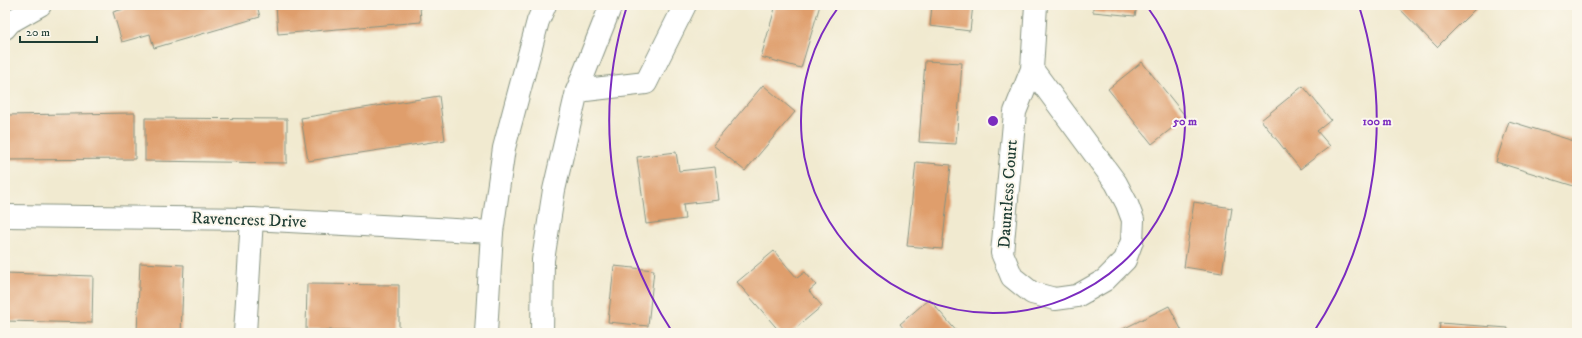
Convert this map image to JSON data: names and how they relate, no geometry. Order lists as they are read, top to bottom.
{
  "streets": {
    "street": ["Dauntless Court", "Ravencrest Drive"]
  },
  "scale_bar": "20 m",
  "rings": ["50 m", "100 m"]
}
